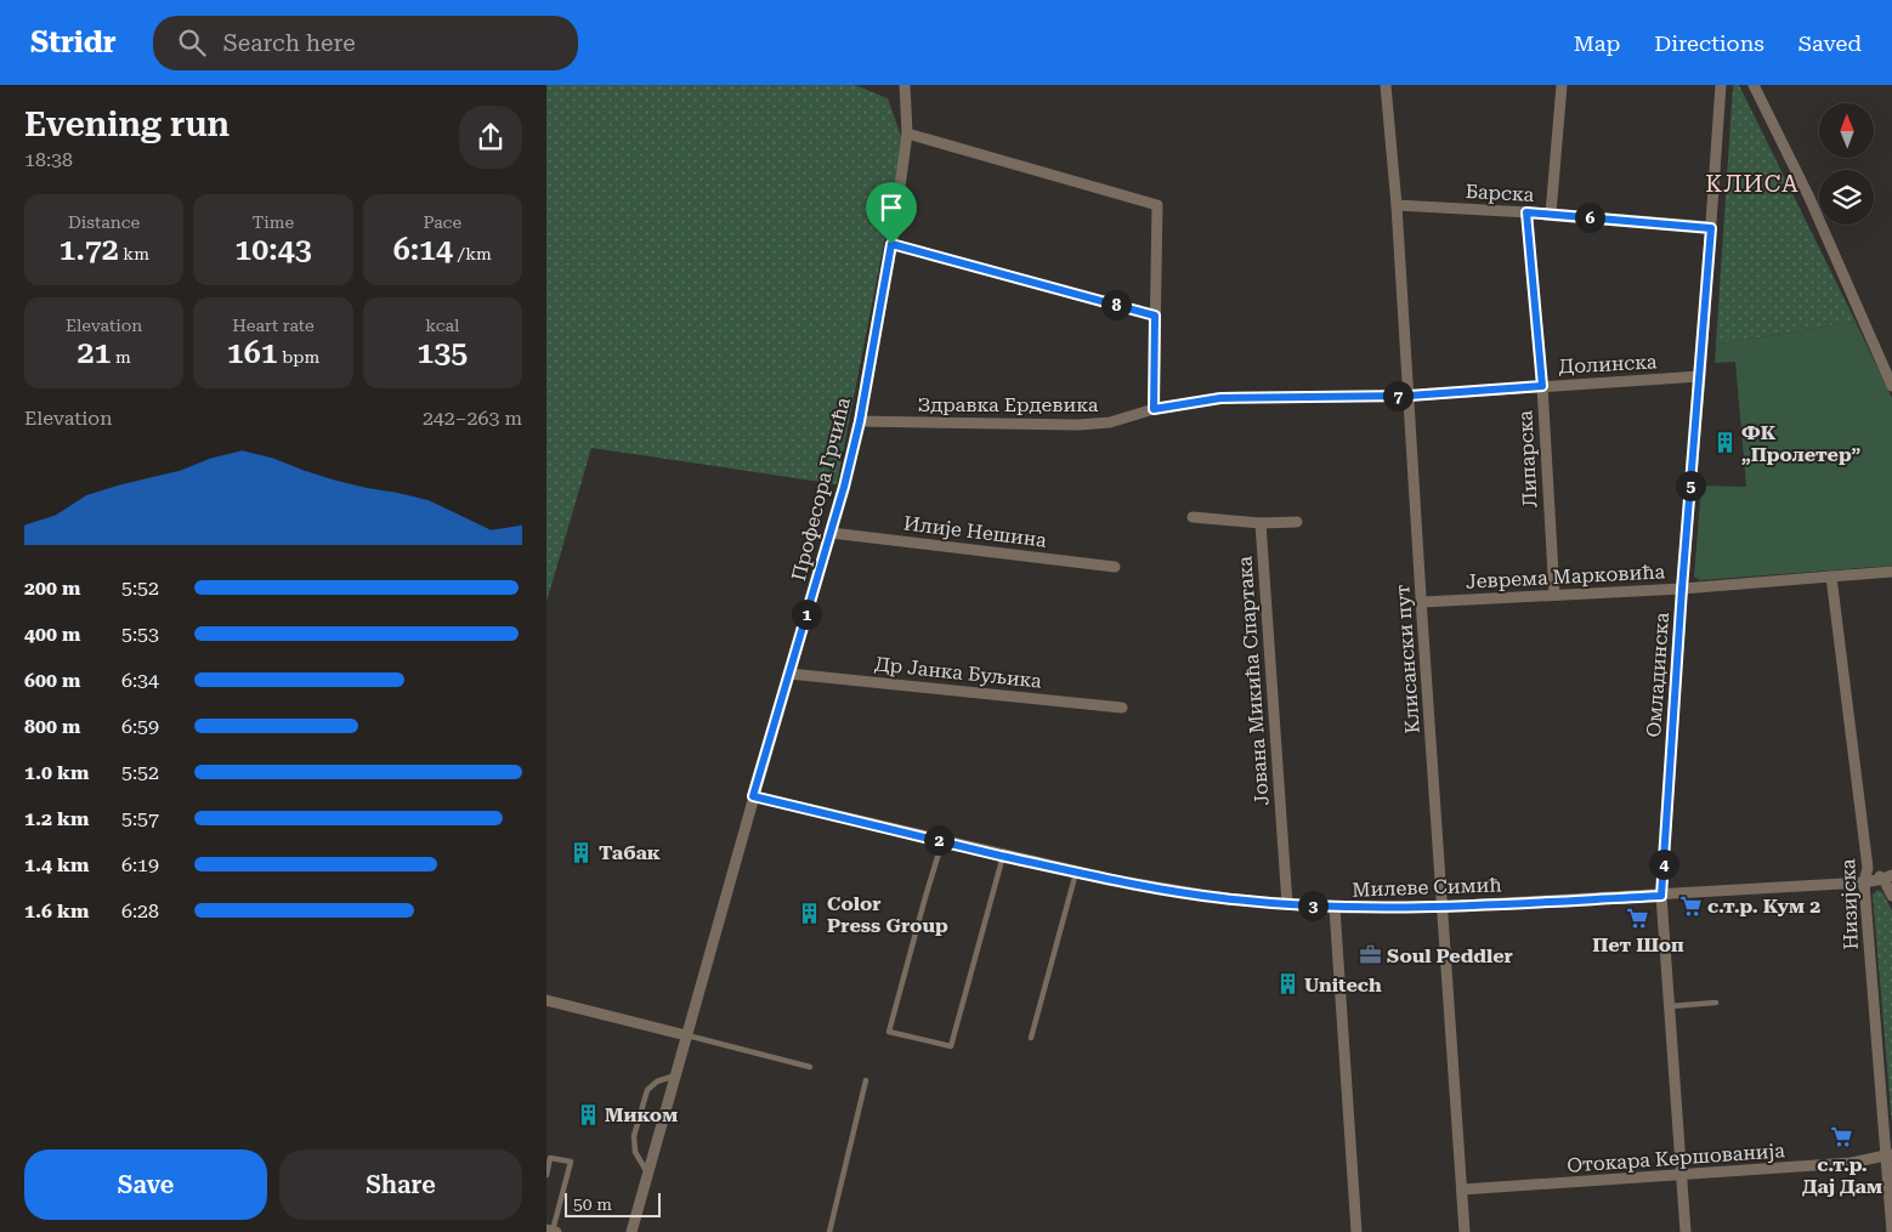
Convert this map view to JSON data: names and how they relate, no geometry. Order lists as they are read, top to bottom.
{
  "streets": {
    "street": [
      "Барска",
      "Долинска",
      "Здравка Ердевика",
      "Липарска",
      "Професора Грчића",
      "Илије Нешина",
      "Јеврема Марковића",
      "Клисански пут",
      "Др Јанка Буљика",
      "Омладинска",
      "Јована Микића Спартака",
      "Милеве Симић",
      "Низијска",
      "Отокара Кершованија"
    ]
  },
  "crossings": [
    ["Барска", "Липарска"],
    ["Барска", "Клисански пут"],
    ["Барска", "Омладинска"],
    ["Долинска", "Здравка Ердевика"],
    ["Долинска", "Липарска"],
    ["Долинска", "Клисански пут"],
    ["Долинска", "Омладинска"],
    ["Здравка Ердевика", "Професора Грчића"],
    ["Здравка Ердевика", "Клисански пут"],
    ["Липарска", "Јеврема Марковића"],
    ["Професора Грчића", "Илије Нешина"],
    ["Професора Грчића", "Др Јанка Буљика"],
    ["Професора Грчића", "Милеве Симић"],
    ["Јеврема Марковића", "Клисански пут"],
    ["Јеврема Марковића", "Омладинска"],
    ["Јеврема Марковића", "Низијска"],
    ["Клисански пут", "Милеве Симић"],
    ["Клисански пут", "Отокара Кершованија"],
    ["Омладинска", "Милеве Симић"],
    ["Омладинска", "Отокара Кершованија"],
    ["Јована Микића Спартака", "Милеве Симић"],
    ["Милеве Симић", "Низијска"],
    ["Низијска", "Отокара Кершованија"]
  ],
  "districts": ["КЛИСА"],
  "places": {
    "building": [
      "ФК „Пролетер”",
      "Табак",
      "Color Press Group",
      "Unitech",
      "Миком"
    ],
    "supermarket": ["с.т.р. Кум 2", "Пет Шоп", "с.т.р. Дај Дам"],
    "office": ["Soul Peddler"]
  },
  "scale_bar": "50 m",
  "north": "top",
  "page": {
    "header": "Stridr",
    "search": "Search here",
    "nav": ["Map", "Directions", "Saved"],
    "heading": ["Evening run", "18:38"],
    "stats": [
      ["Distance", "1.72 km"],
      ["Time", "10:43"],
      ["Pace", "6:14 /km"],
      ["Elevation", "21 m"],
      ["Heart rate", "161 bpm"],
      ["kcal", "135"]
    ],
    "pins": [
      "6",
      "8",
      "7",
      "5",
      "1",
      "2",
      "4",
      "3"
    ],
    "chart": ["Elevation", "242–263 m"],
    "list": [
      {
        "name": "200 m",
        "note": "5:52"
      },
      {
        "name": "400 m",
        "note": "5:53"
      },
      {
        "name": "600 m",
        "note": "6:34"
      },
      {
        "name": "800 m",
        "note": "6:59"
      },
      {
        "name": "1.0 km",
        "note": "5:52"
      },
      {
        "name": "1.2 km",
        "note": "5:57"
      },
      {
        "name": "1.4 km",
        "note": "6:19"
      },
      {
        "name": "1.6 km",
        "note": "6:28"
      }
    ],
    "buttons": ["Save", "Share"],
    "scale": "50 m"
  }
}
